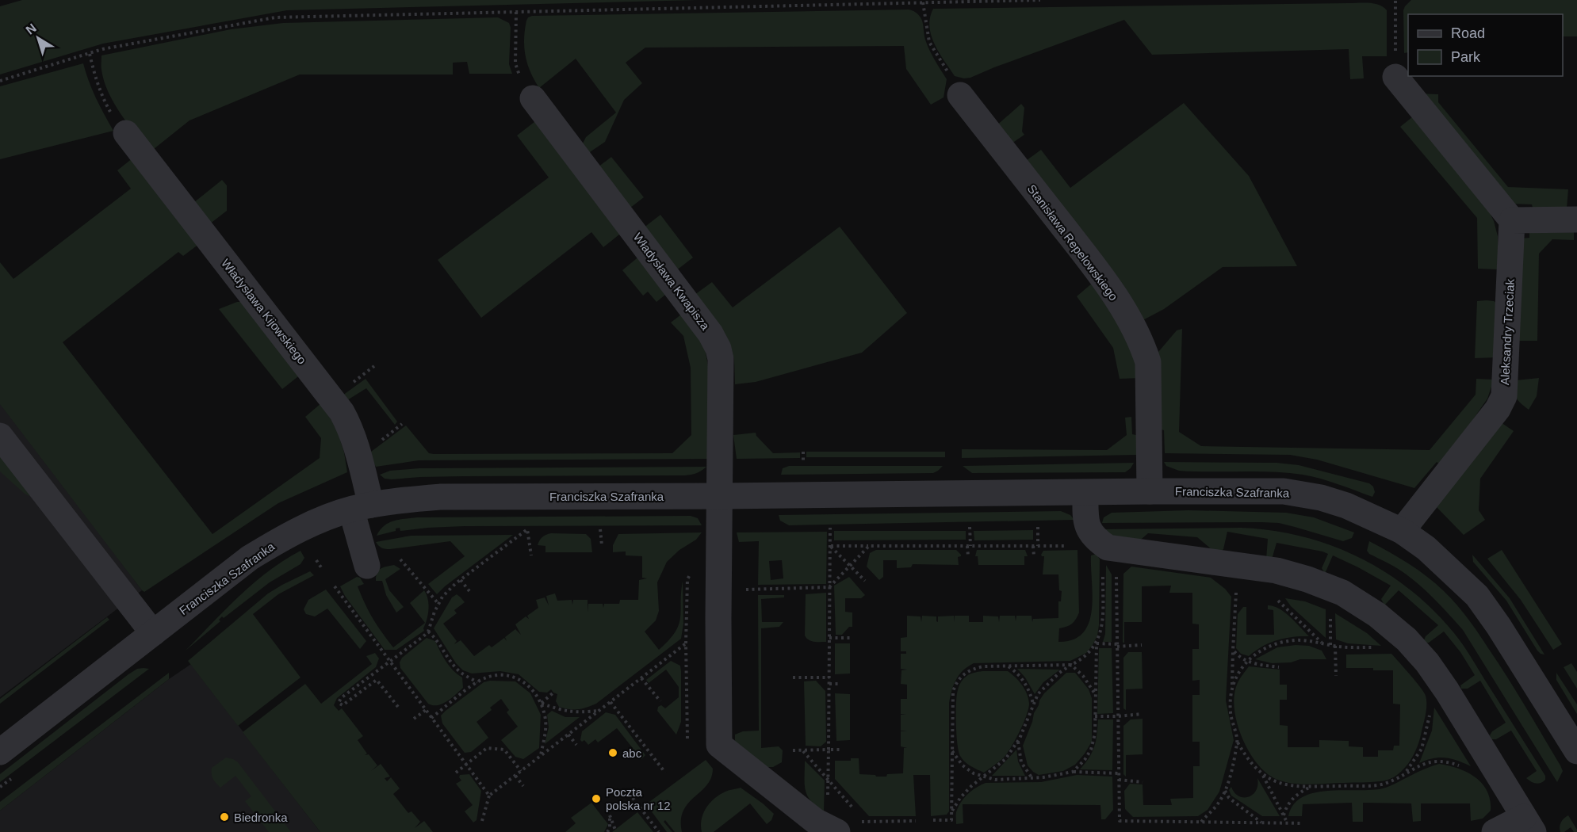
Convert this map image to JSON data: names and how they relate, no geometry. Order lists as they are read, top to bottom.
{
  "streets": {
    "street": [
      "Stanisława Repelowskiego",
      "Władysława Kwapisza",
      "Władysława Kijowskiego",
      "Aleksandry Trzeciak",
      "Franciszka Szafranka"
    ]
  },
  "crossings": [
    ["Stanisława Repelowskiego", "Franciszka Szafranka"],
    ["Władysława Kwapisza", "Franciszka Szafranka"],
    ["Władysława Kijowskiego", "Franciszka Szafranka"],
    ["Aleksandry Trzeciak", "Franciszka Szafranka"]
  ],
  "places": ["abc", "Poczta polska nr 12", "Biedronka"],
  "legend": ["Road", "Park"],
  "north": "top left"
}
